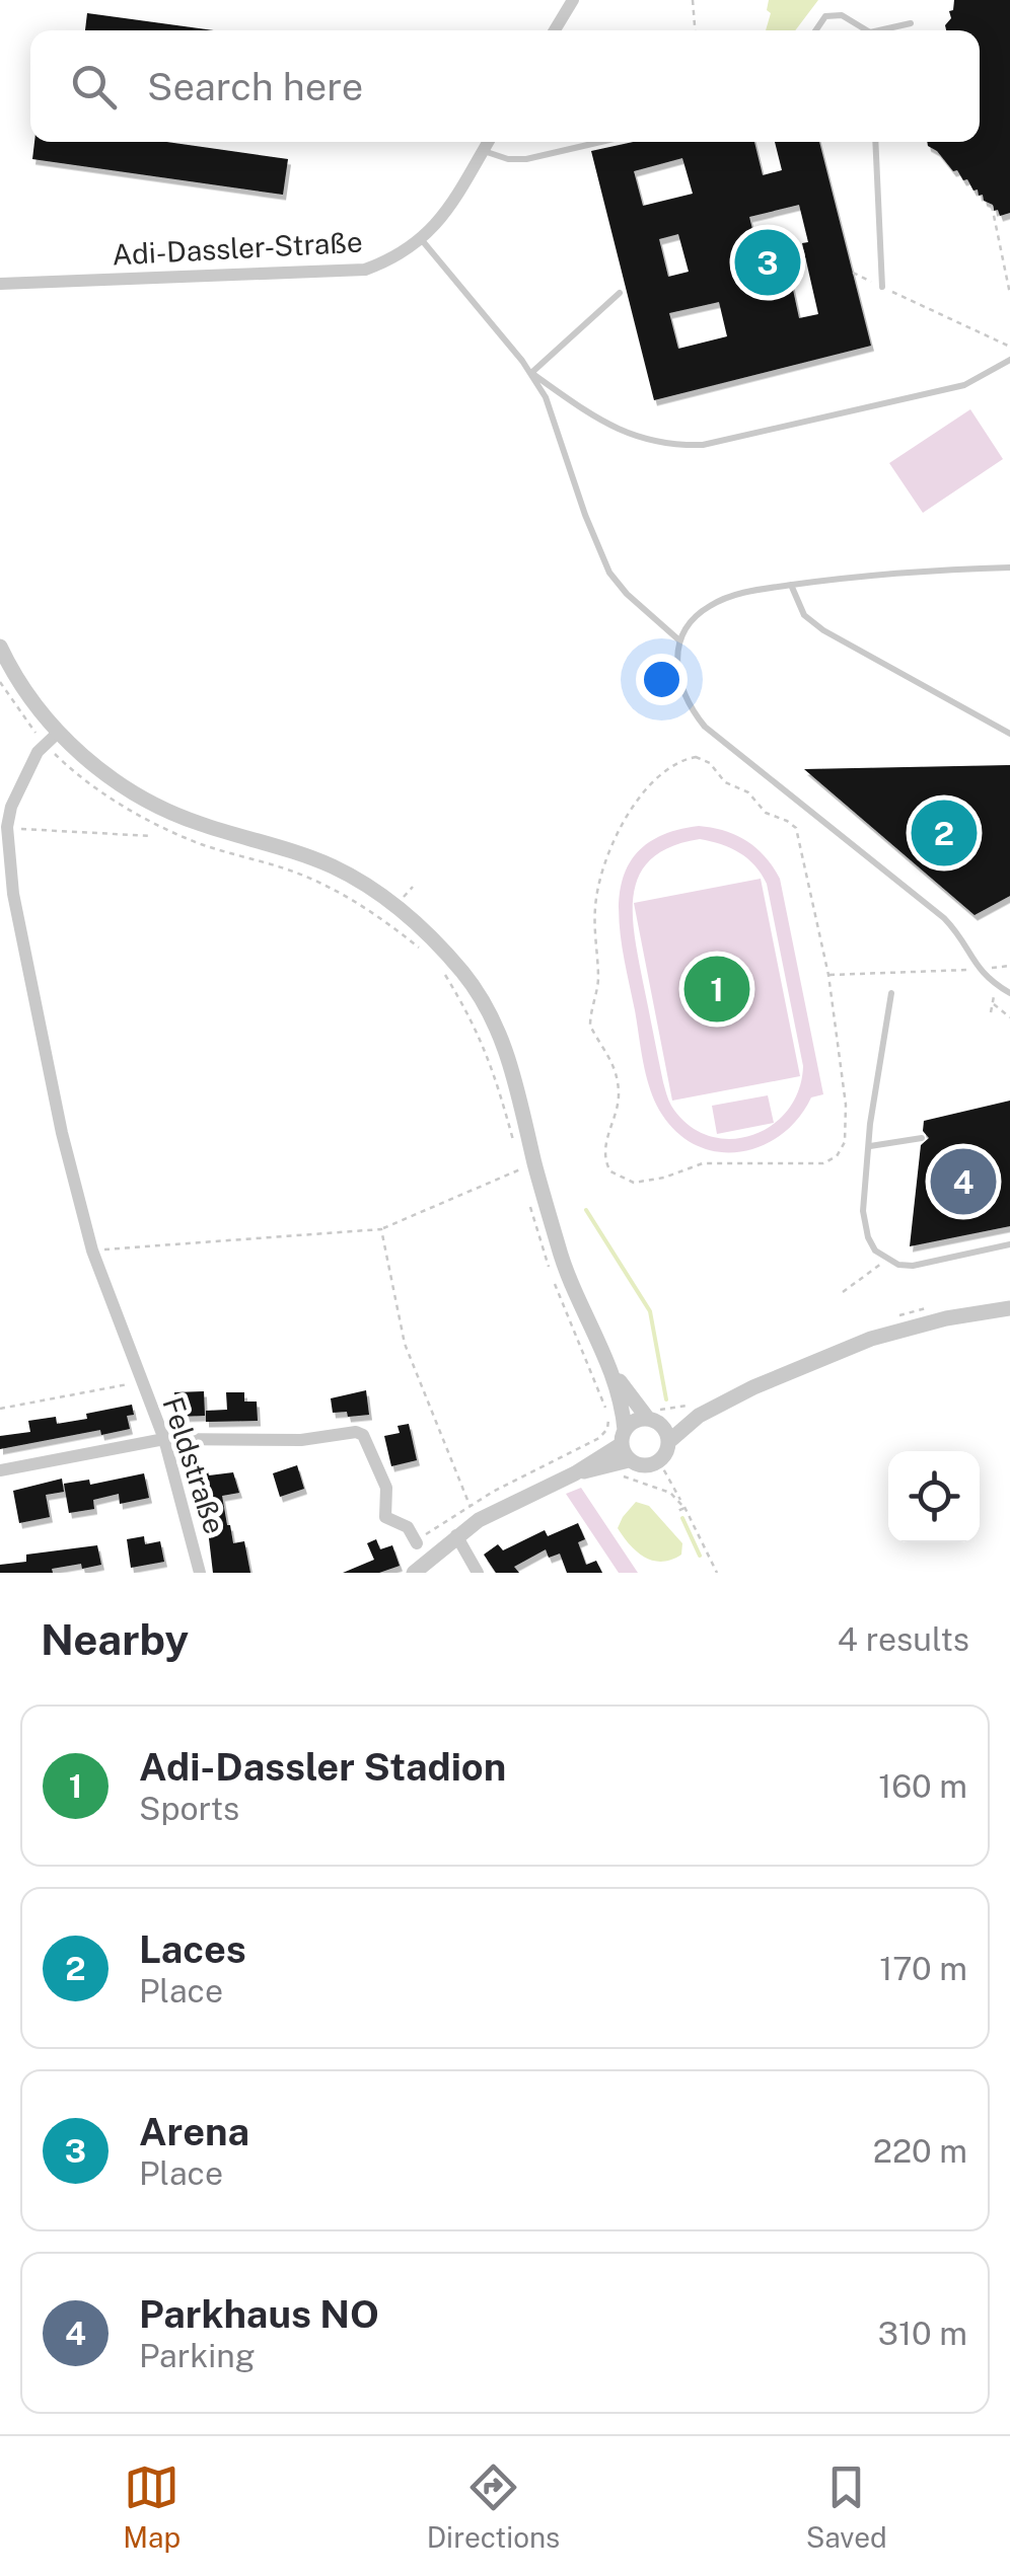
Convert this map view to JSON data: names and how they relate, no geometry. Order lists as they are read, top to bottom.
{
  "streets": {
    "street": ["Adi-Dassler-Straße", "Feldstraße"]
  },
  "page": {
    "search": "Search here",
    "pins": [
      "3",
      "2",
      "1",
      "4"
    ],
    "heading": ["Nearby", "4 results"],
    "list": [
      {
        "mark": "1",
        "name": "Adi-Dassler Stadion",
        "note": "Sports",
        "value": "160 m"
      },
      {
        "mark": "2",
        "name": "Laces",
        "note": "Place",
        "value": "170 m"
      },
      {
        "mark": "3",
        "name": "Arena",
        "note": "Place",
        "value": "220 m"
      },
      {
        "mark": "4",
        "name": "Parkhaus NO",
        "note": "Parking",
        "value": "310 m"
      }
    ],
    "nav": ["Map", "Directions", "Saved"]
  }
}
